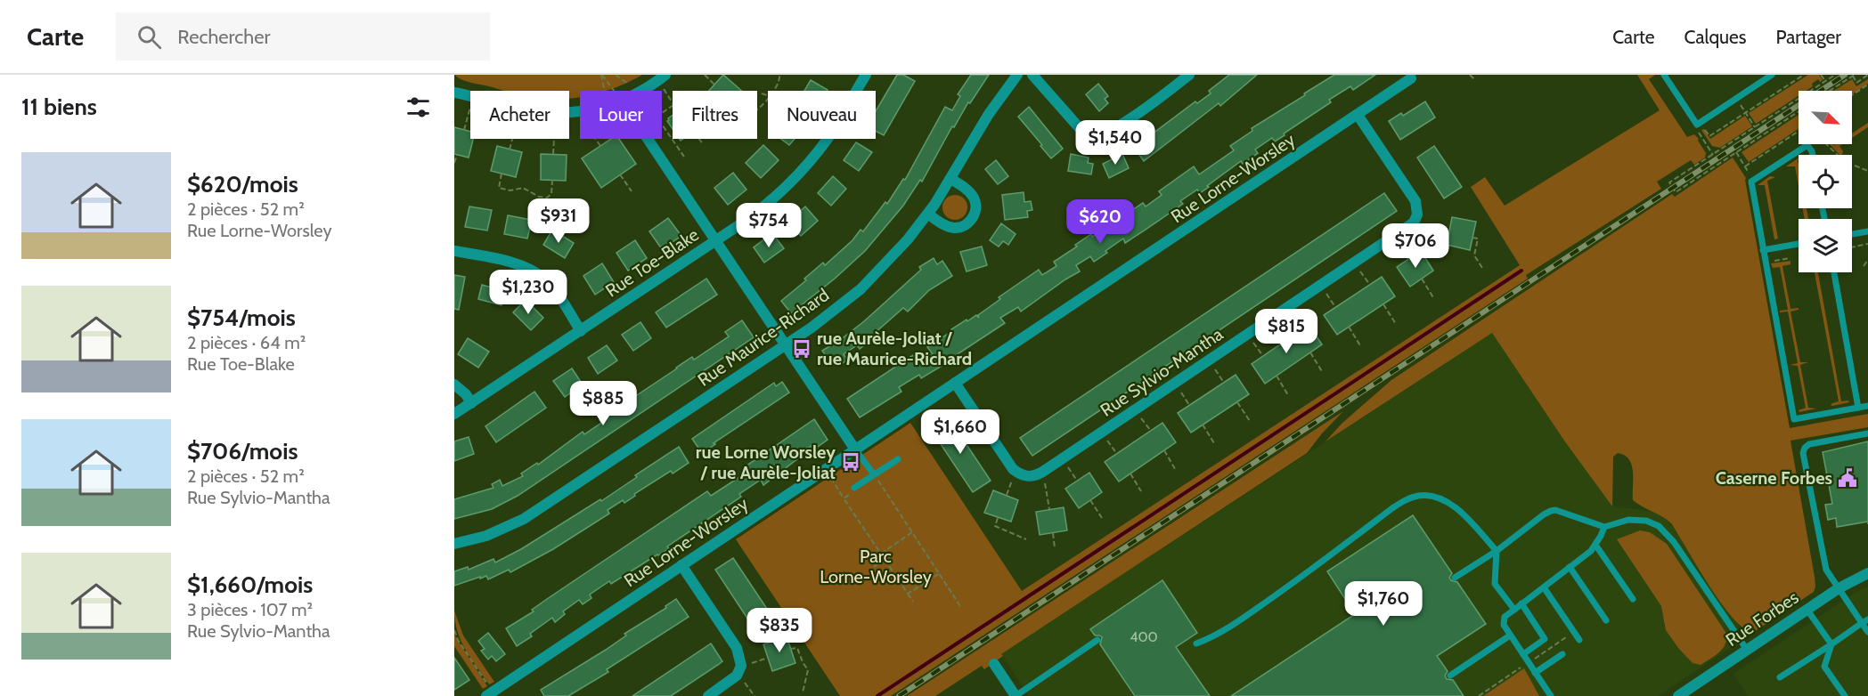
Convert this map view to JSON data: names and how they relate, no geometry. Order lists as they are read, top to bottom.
{
  "streets": {
    "street": [
      "Rue Lorne-Worsley",
      "Rue Toe-Blake",
      "Rue Maurice-Richard",
      "Rue Sylvio-Mantha",
      "Rue Forbes"
    ]
  },
  "crossings": [
    ["Rue Lorne-Worsley", "Rue Sylvio-Mantha"]
  ],
  "parks": ["Parc Lorne-Worsley"],
  "places": {
    "bus stop": ["rue Aurèle-Joliat / rue Maurice-Richard", "rue Lorne Worsley / rue Aurèle-Joliat"],
    "public building": ["Caserne Forbes"]
  },
  "house_numbers": ["400"],
  "north": "bottom right",
  "page": {
    "header": "Carte",
    "search": "Rechercher",
    "nav": ["Carte", "Calques", "Partager"],
    "heading": "11 biens",
    "chip": [
      "Acheter",
      "Louer",
      "Filtres",
      "Nouveau"
    ],
    "price": [
      "$1,540",
      "$931",
      "$620",
      "$754",
      "$706",
      "$1,230",
      "$815",
      "$885",
      "$1,660",
      "$1,760",
      "$835"
    ],
    "list": [
      {
        "name": "$620/mois",
        "note": "2 pièces · 52 m² · Rue Lorne-Worsley"
      },
      {
        "name": "$754/mois",
        "note": "2 pièces · 64 m² · Rue Toe-Blake"
      },
      {
        "name": "$706/mois",
        "note": "2 pièces · 52 m² · Rue Sylvio-Mantha"
      },
      {
        "name": "$1,660/mois",
        "note": "3 pièces · 107 m² · Rue Sylvio-Mantha"
      }
    ]
  }
}
